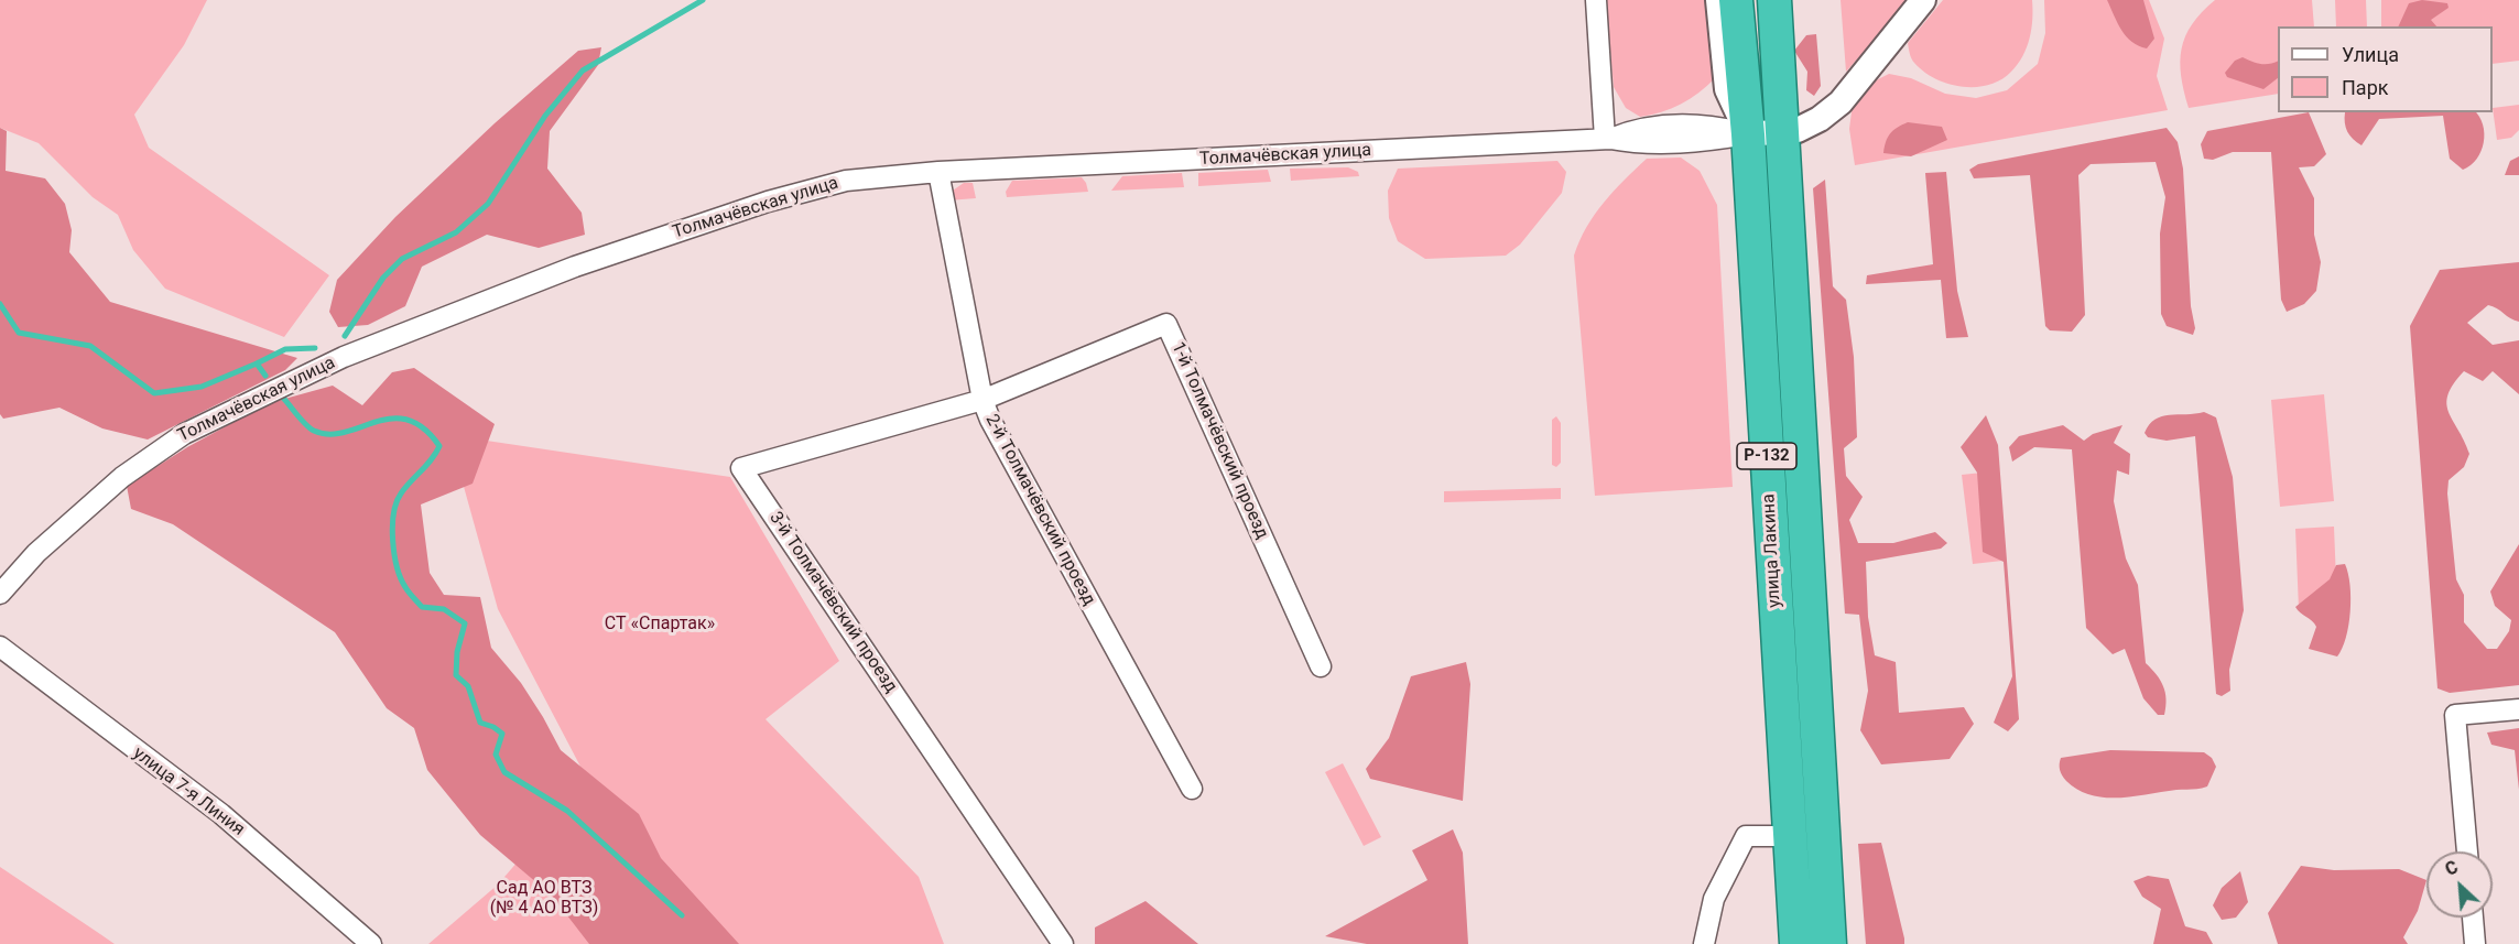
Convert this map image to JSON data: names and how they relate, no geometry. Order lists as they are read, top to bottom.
{
  "streets": {
    "highway": ["Р-132", "улица Лакина"],
    "street": [
      "Толмачёвская улица",
      "1-й Толмачёвский проезд",
      "2-й Толмачёвский проезд",
      "3-й Толмачёвский проезд",
      "улица 7-я Линия"
    ]
  },
  "crossings": [
    ["Толмачёвская улица", "2-й Толмачёвский проезд"],
    ["Толмачёвская улица", "улица Лакина"],
    ["1-й Толмачёвский проезд", "2-й Толмачёвский проезд"],
    ["1-й Толмачёвский проезд", "3-й Толмачёвский проезд"],
    ["2-й Толмачёвский проезд", "3-й Толмачёвский проезд"]
  ],
  "parks": ["СТ «Спартак»", "Сад АО ВТЗ (№ 4 АО ВТЗ)"],
  "legend": ["Улица", "Парк"],
  "north": "top left"
}
